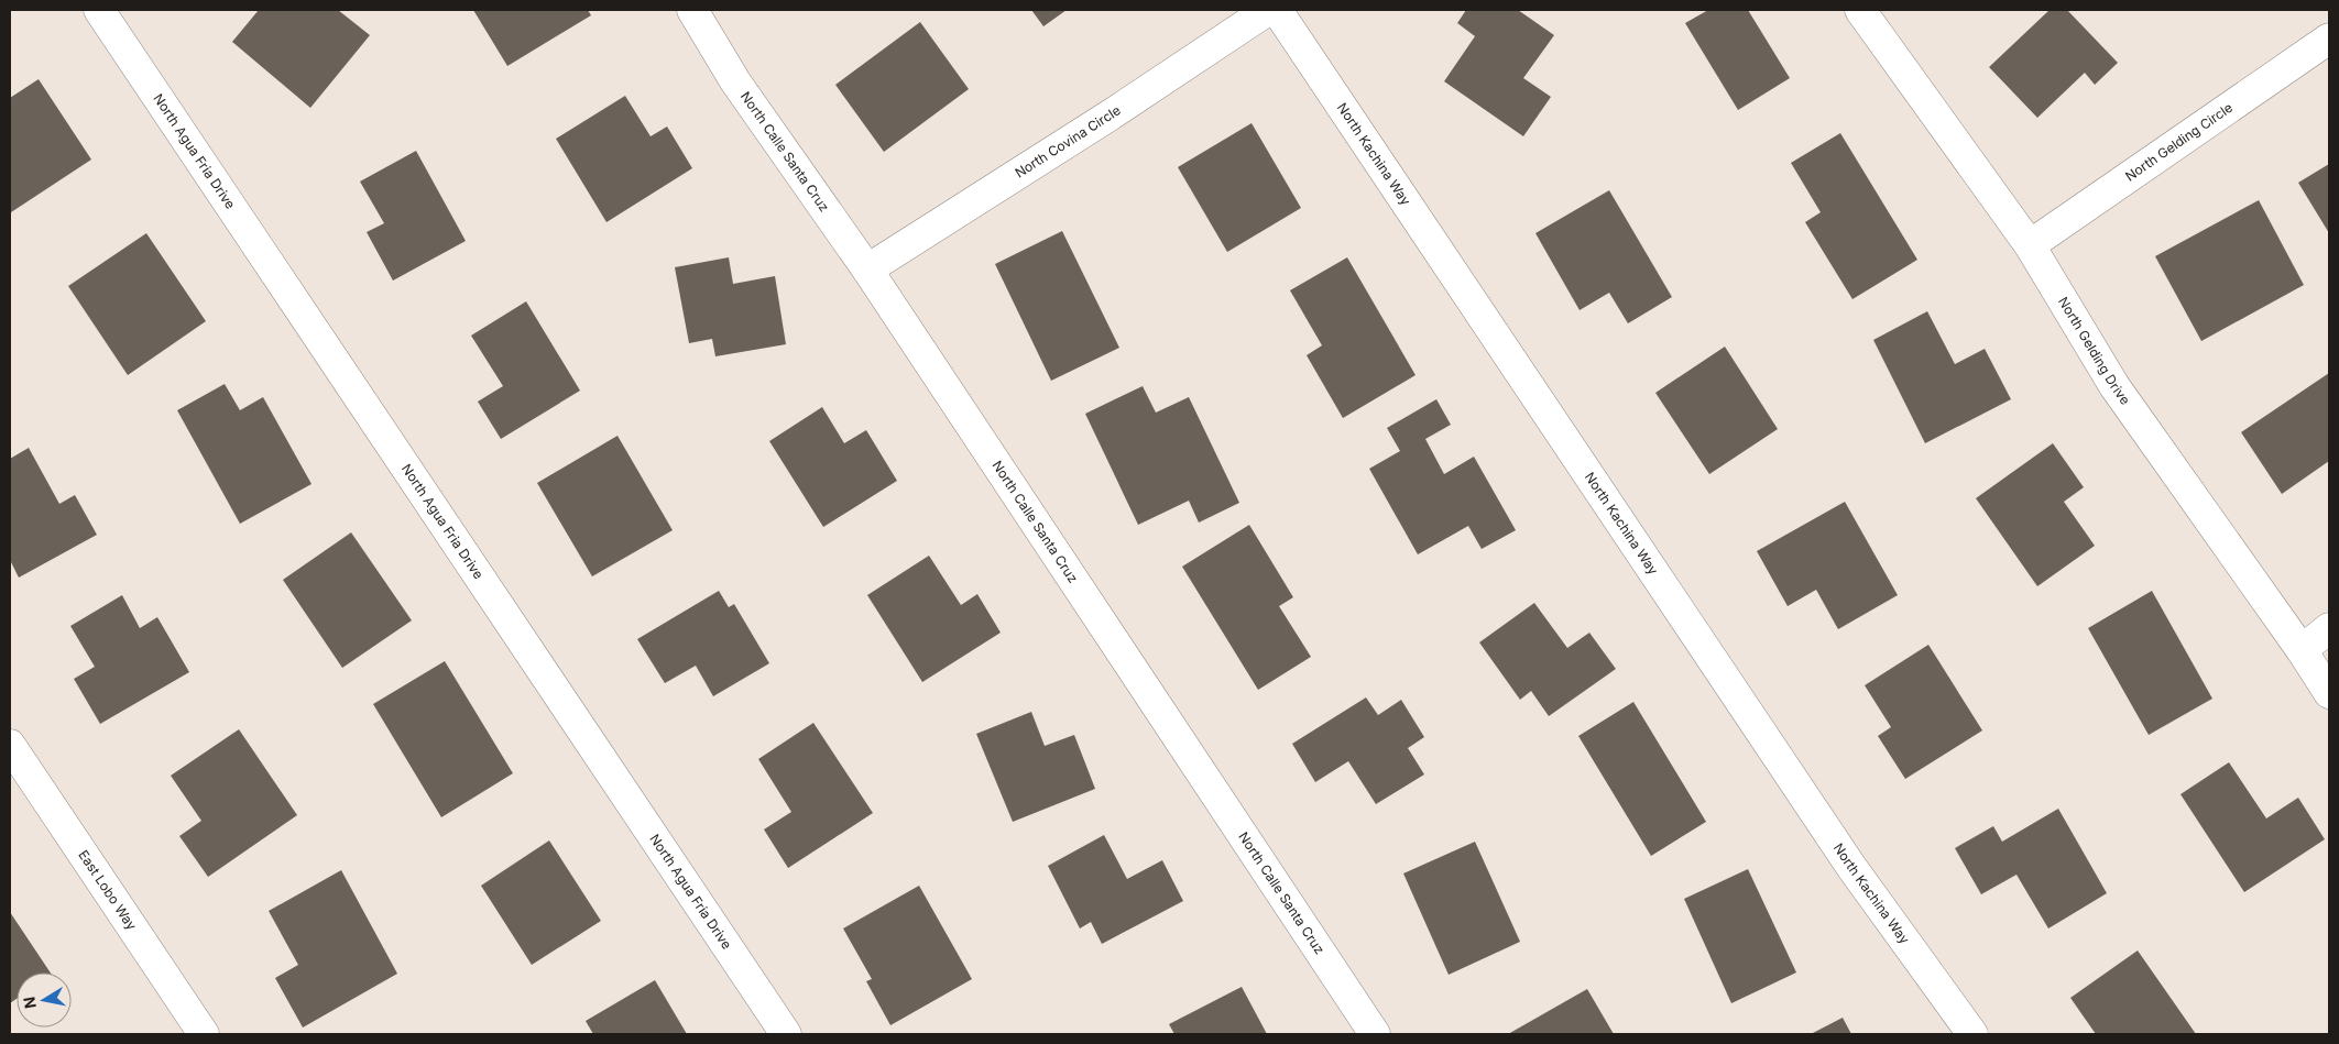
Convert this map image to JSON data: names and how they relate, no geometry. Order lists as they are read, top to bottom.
{
  "streets": {
    "street": [
      "North Covina Circle",
      "North Gelding Circle",
      "North Agua Fria Drive",
      "North Calle Santa Cruz",
      "North Kachina Way",
      "North Gelding Drive",
      "East Lobo Way"
    ]
  },
  "crossings": [
    ["North Covina Circle", "North Calle Santa Cruz"],
    ["North Gelding Circle", "North Gelding Drive"]
  ],
  "north": "left"
}
